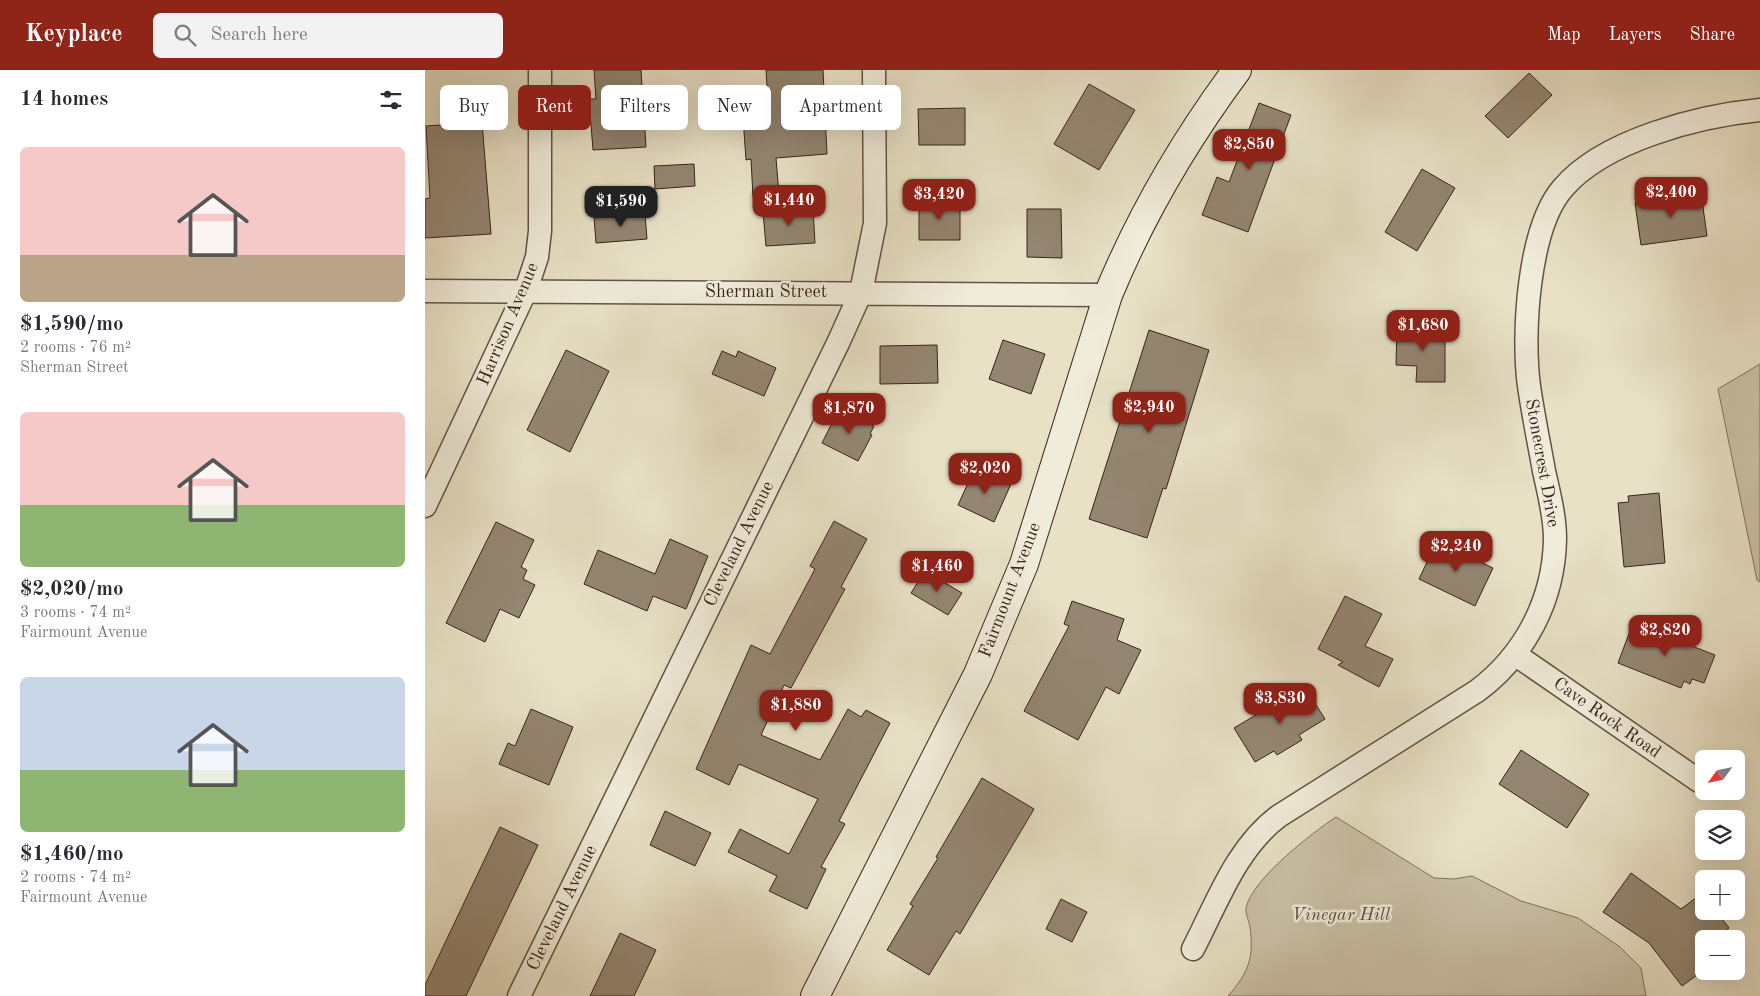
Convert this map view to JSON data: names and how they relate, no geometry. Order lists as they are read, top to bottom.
{
  "streets": {
    "street": [
      "Sherman Street",
      "Harrison Avenue",
      "Stonecrest Drive",
      "Cleveland Avenue",
      "Fairmount Avenue",
      "Cave Rock Road"
    ]
  },
  "crossings": [
    ["Sherman Street", "Harrison Avenue"],
    ["Sherman Street", "Cleveland Avenue"],
    ["Sherman Street", "Fairmount Avenue"],
    ["Stonecrest Drive", "Cave Rock Road"]
  ],
  "parks": ["Vinegar Hill"],
  "north": "bottom left",
  "page": {
    "header": "Keyplace",
    "search": "Search here",
    "nav": ["Map", "Layers", "Share"],
    "heading": "14 homes",
    "chip": [
      "Buy",
      "Rent",
      "Filters",
      "New",
      "Apartment"
    ],
    "price": [
      "$2,850",
      "$2,400",
      "$3,420",
      "$1,440",
      "$1,590",
      "$1,680",
      "$2,940",
      "$1,870",
      "$2,020",
      "$2,240",
      "$1,460",
      "$2,820",
      "$3,830",
      "$1,880"
    ],
    "list": [
      {
        "name": "$1,590/mo",
        "note": "2 rooms · 76 m² · Sherman Street"
      },
      {
        "name": "$2,020/mo",
        "note": "3 rooms · 74 m² · Fairmount Avenue"
      },
      {
        "name": "$1,460/mo",
        "note": "2 rooms · 74 m² · Fairmount Avenue"
      }
    ],
    "map_buttons": ["+", "−"]
  }
}
